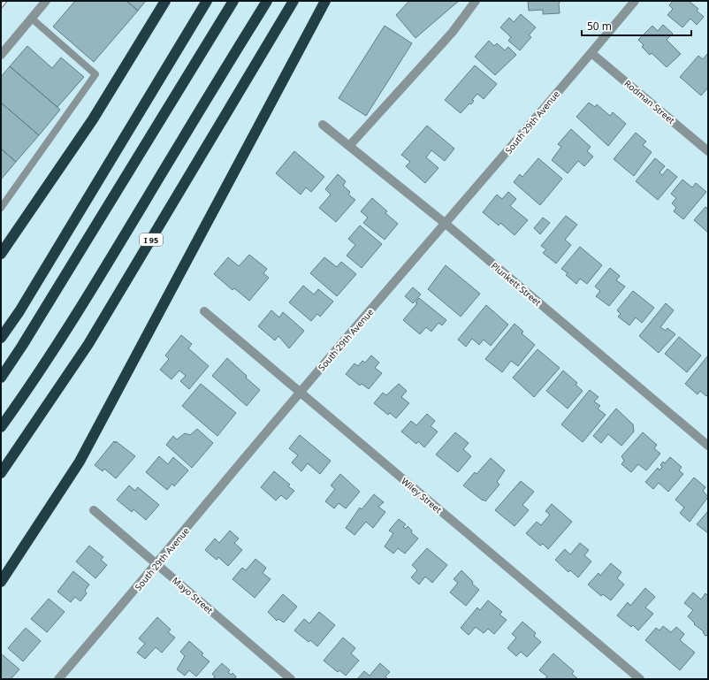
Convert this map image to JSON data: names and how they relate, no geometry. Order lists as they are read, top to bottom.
{
  "streets": {
    "highway": ["I 95"],
    "street": [
      "Rodman Street",
      "South 29th Avenue",
      "Plunkett Street",
      "Wiley Street",
      "Mayo Street"
    ]
  },
  "crossings": [
    ["Rodman Street", "South 29th Avenue"],
    ["South 29th Avenue", "Plunkett Street"],
    ["South 29th Avenue", "Wiley Street"],
    ["South 29th Avenue", "Mayo Street"]
  ],
  "scale_bar": "50 m"
}
